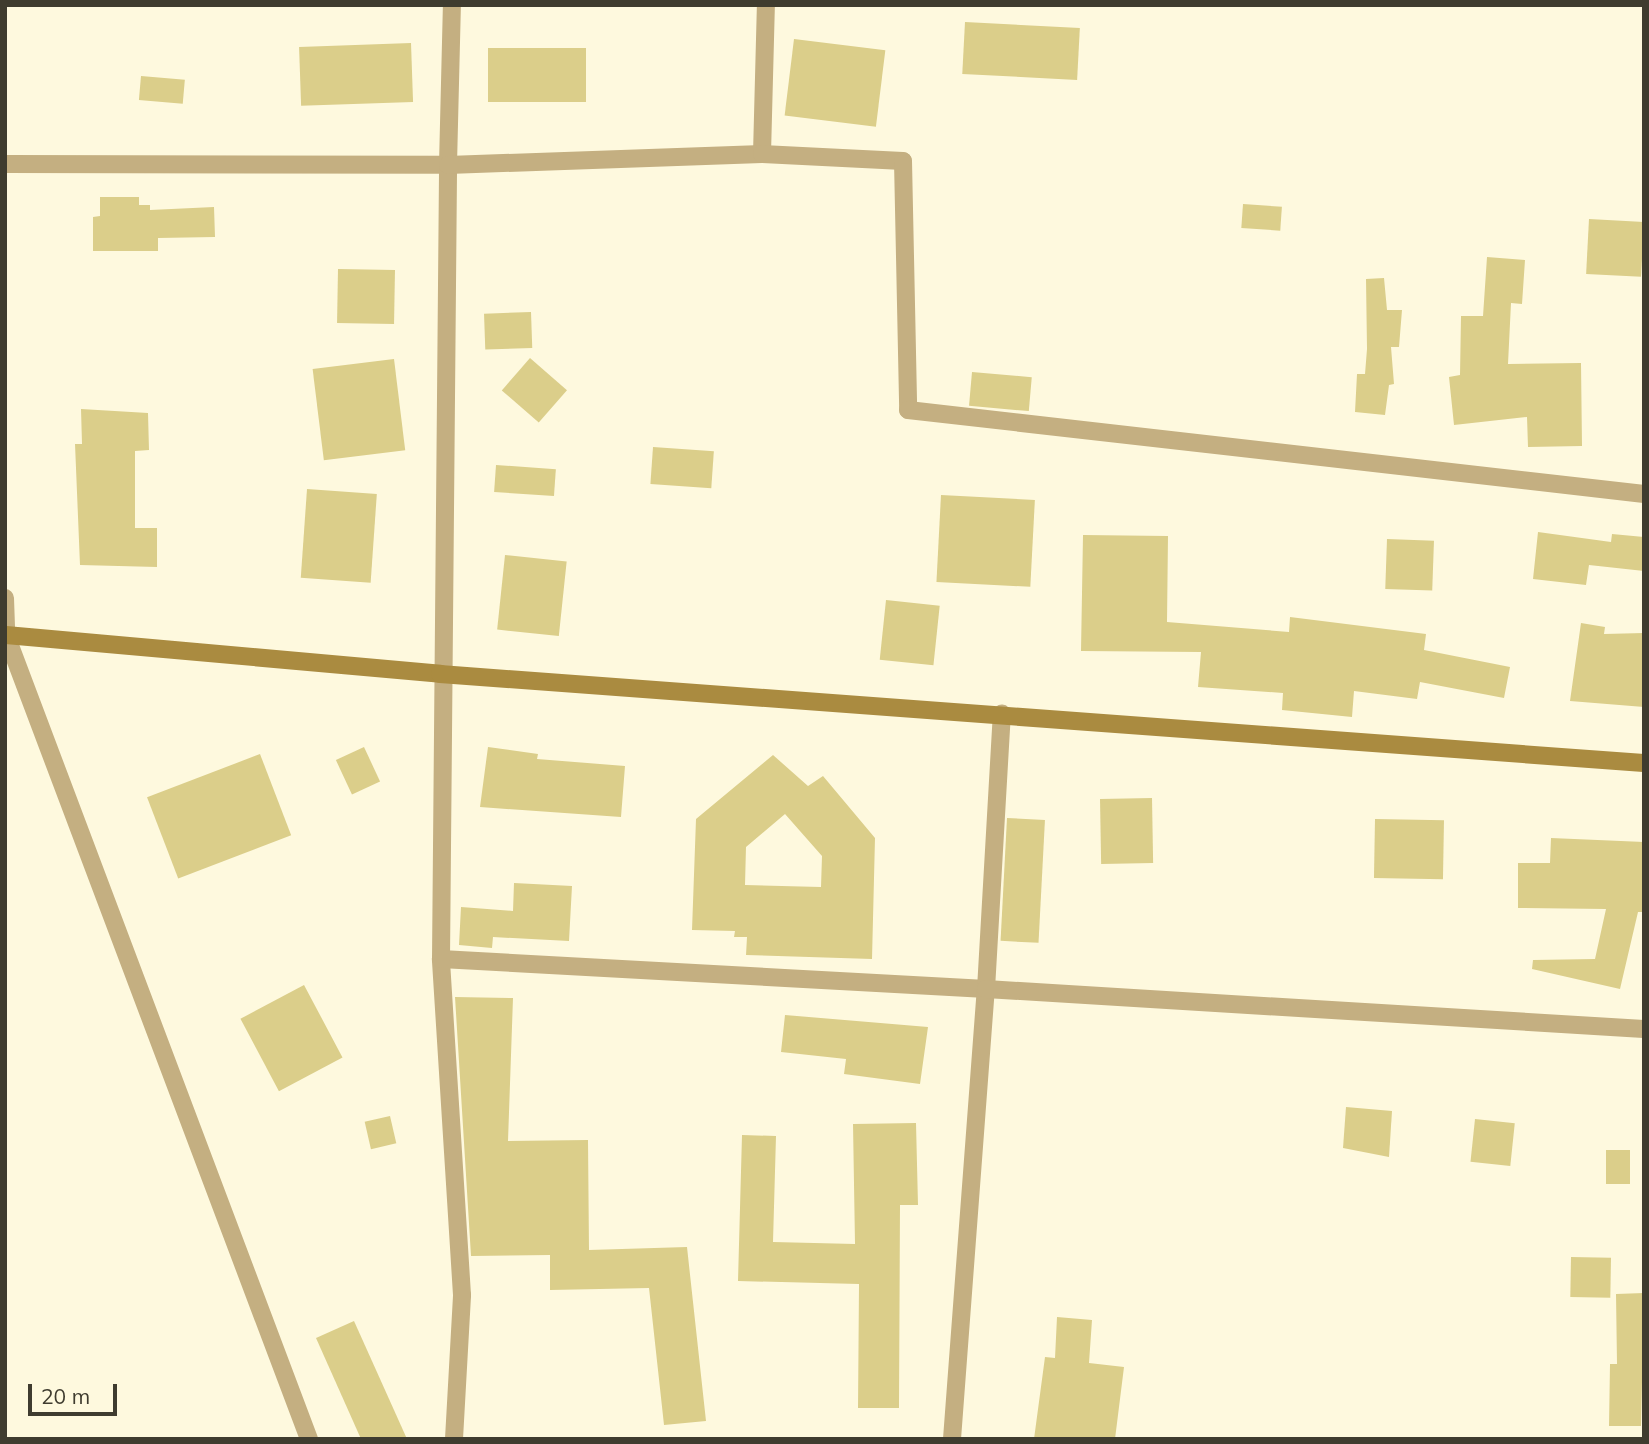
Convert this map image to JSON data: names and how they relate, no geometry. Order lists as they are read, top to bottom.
{
  "scale_bar": "20 m"
}
